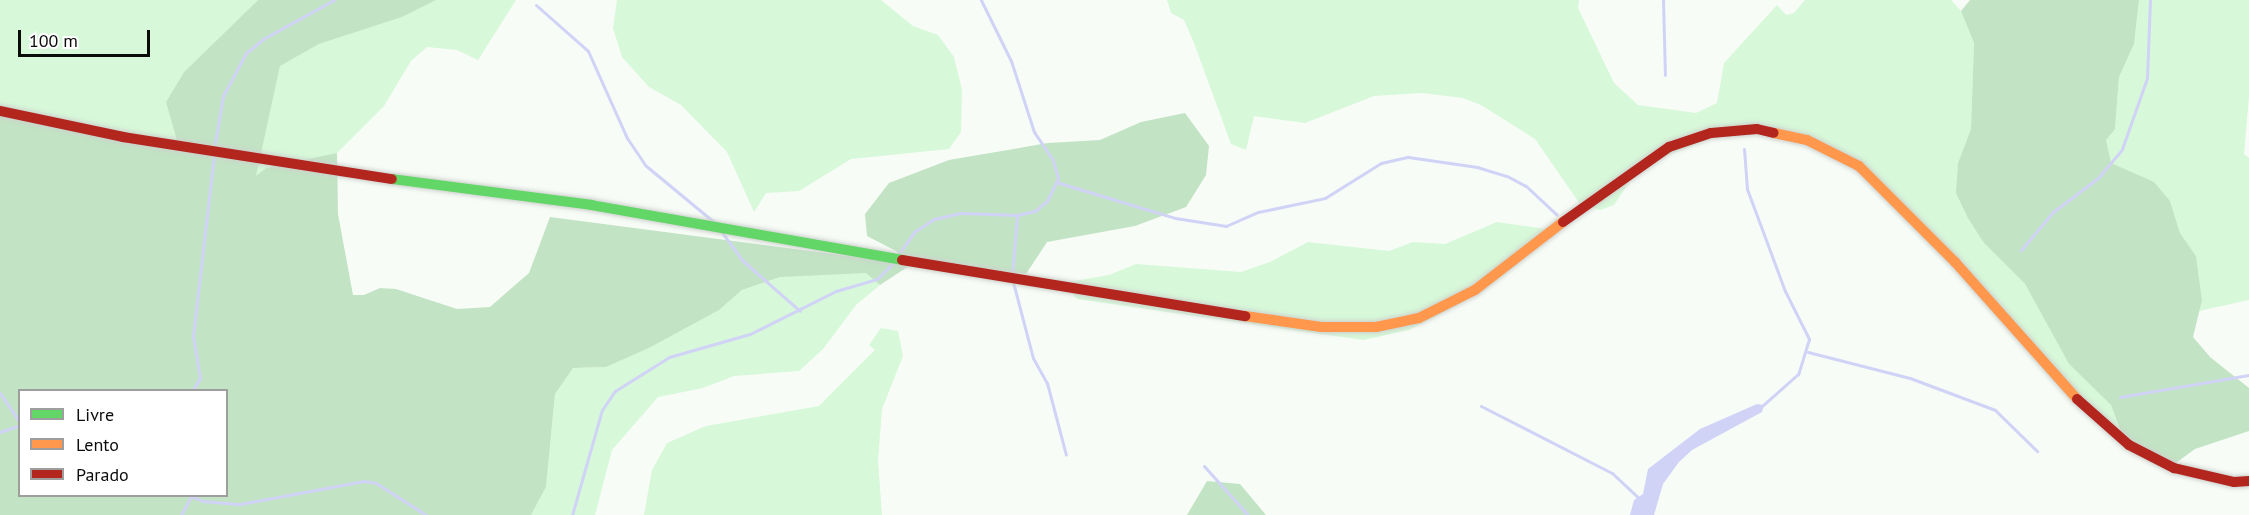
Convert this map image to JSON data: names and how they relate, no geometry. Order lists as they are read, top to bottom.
{
  "legend": ["Livre", "Lento", "Parado"],
  "scale_bar": "100 m"
}
